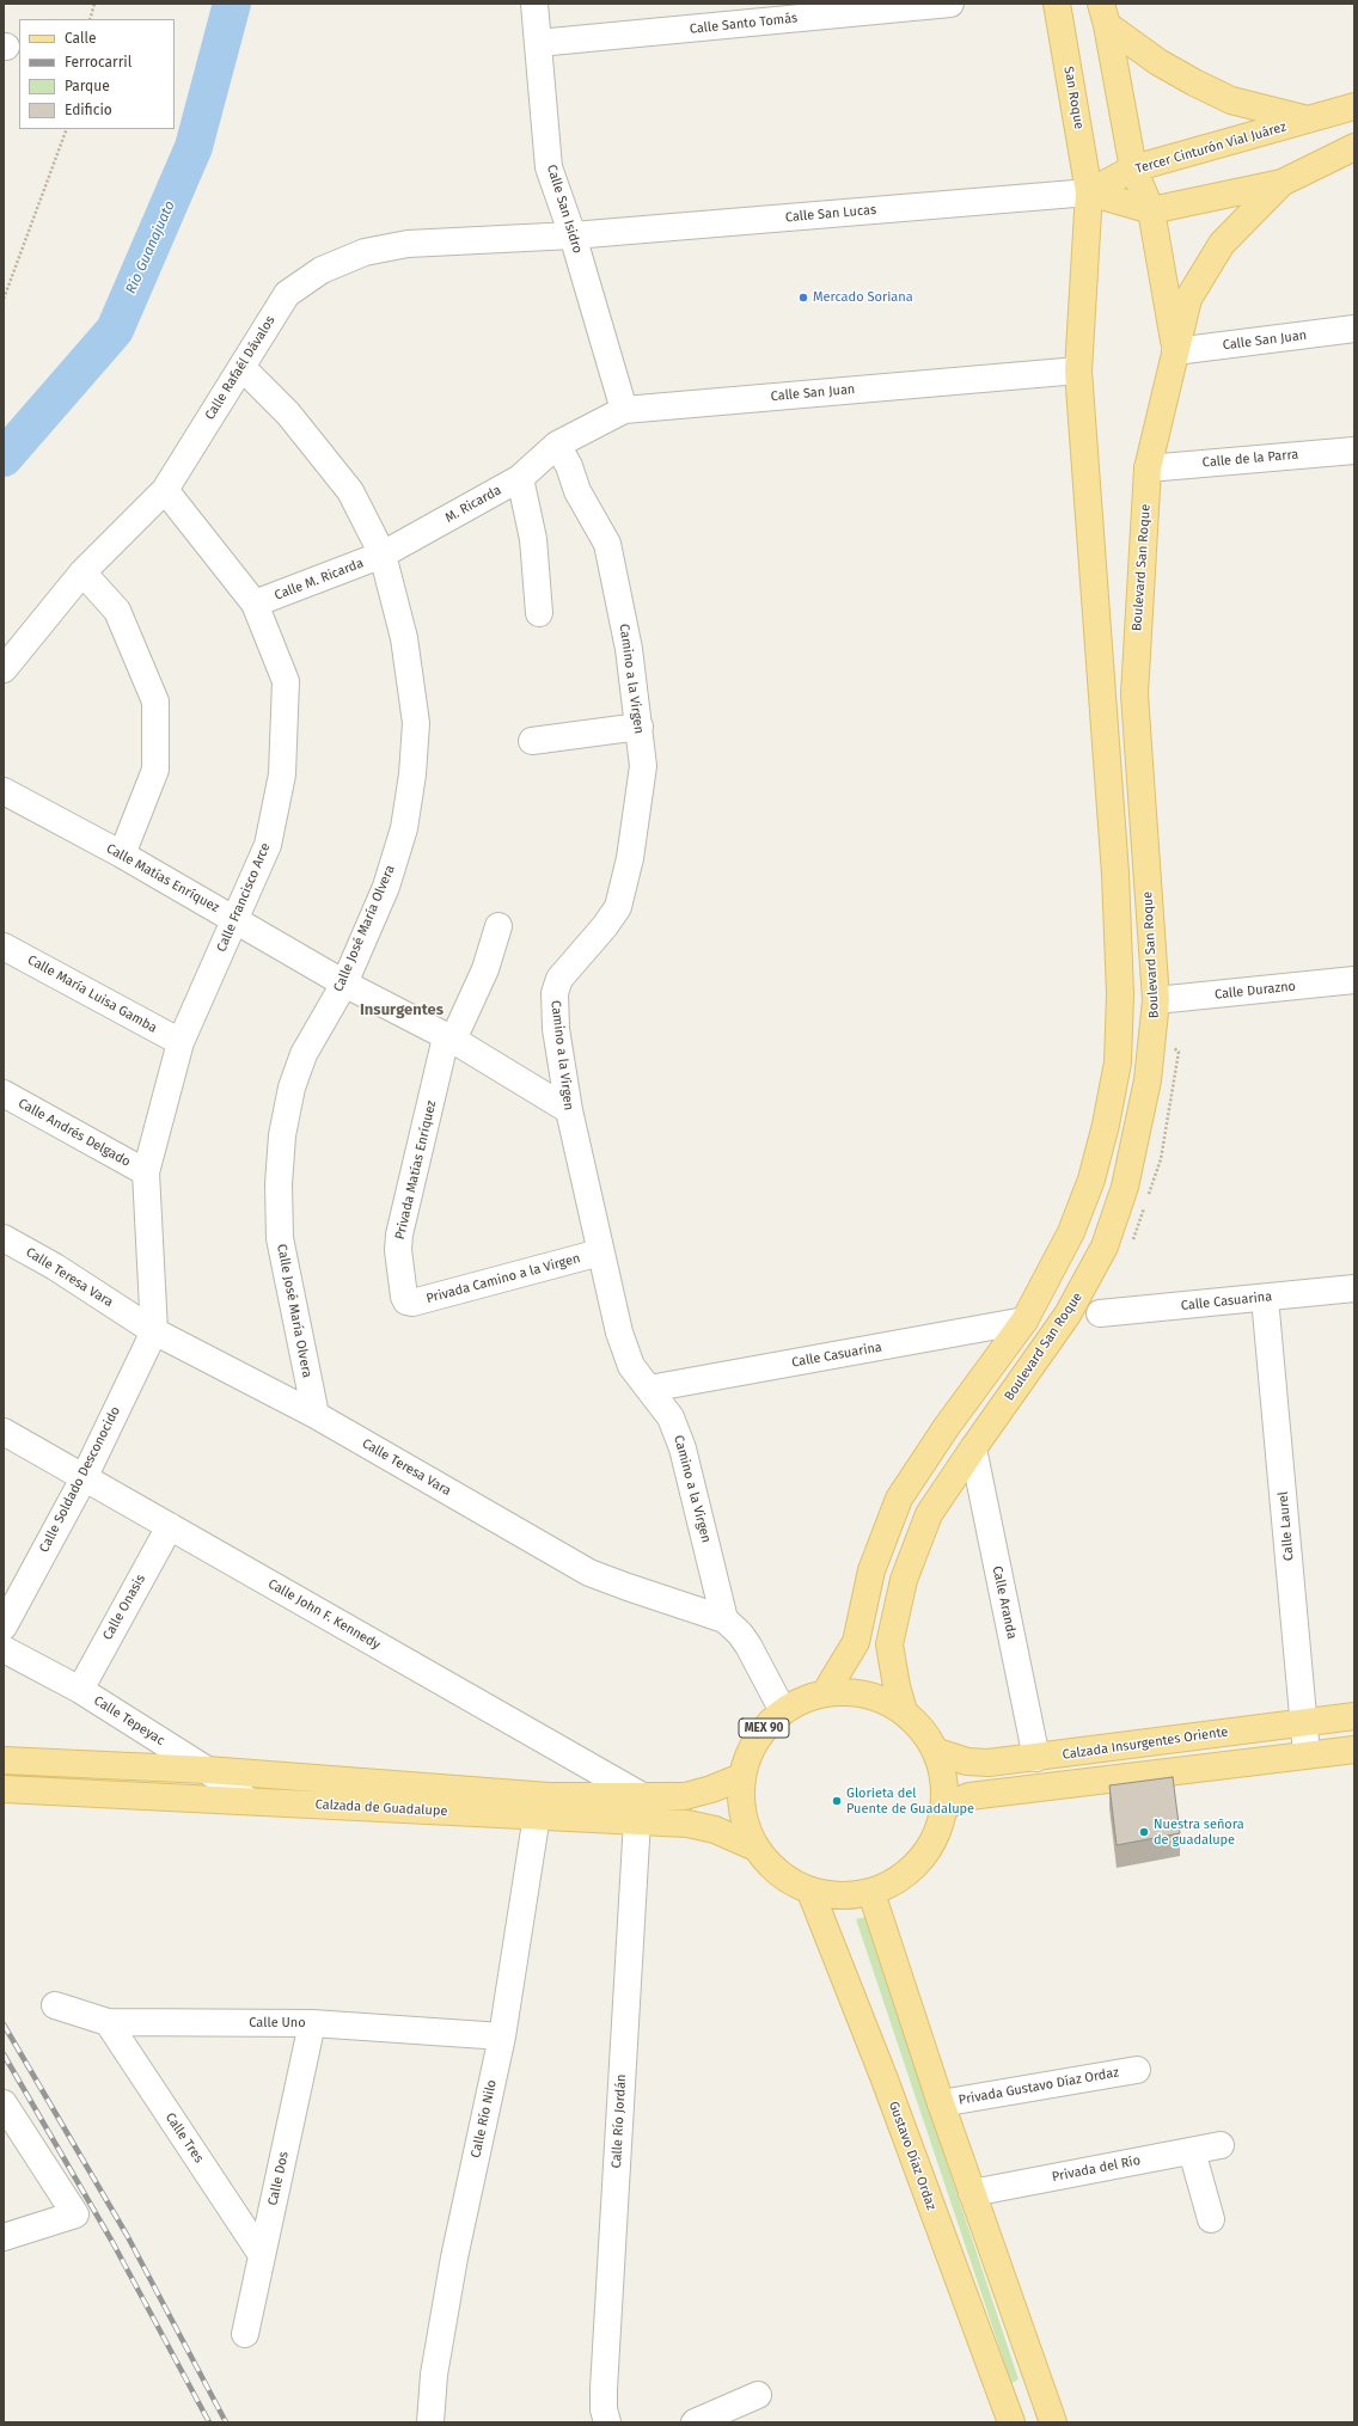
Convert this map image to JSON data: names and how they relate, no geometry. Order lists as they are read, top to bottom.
{
  "streets": {
    "main road": [
      "San Roque",
      "Tercer Cinturón Vial Juárez",
      "Boulevard San Roque",
      "MEX 90",
      "Calzada Insurgentes Oriente",
      "Calzada de Guadalupe",
      "Gustavo Díaz Ordaz"
    ],
    "street": [
      "Calle Santo Tomás",
      "Calle San Isidro",
      "Calle San Lucas",
      "Calle San Juan",
      "Calle Rafaél Dávalos",
      "Calle de la Parra",
      "M. Ricarda",
      "Calle M. Ricarda",
      "Camino a la Virgen",
      "Calle Matías Enríquez",
      "Calle Francisco Arce",
      "Calle José María Olvera",
      "Calle Durazno",
      "Calle María Luisa Gamba",
      "Calle Andrés Delgado",
      "Privada Matías Enríquez",
      "Calle Teresa Vara",
      "Privada Camino a la Virgen",
      "Calle Casuarina",
      "Calle Soldado Desconocido",
      "Calle Laurel",
      "Calle Aranda",
      "Calle Onasis",
      "Calle John F. Kennedy",
      "Calle Tepeyac",
      "Calle Uno",
      "Privada Gustavo Díaz Ordaz",
      "Calle Río Nilo",
      "Calle Río Jordán",
      "Calle Tres",
      "Privada del Río",
      "Calle Dos"
    ]
  },
  "crossings": [
    ["Calle Santo Tomás", "Calle San Isidro"],
    ["San Roque", "Tercer Cinturón Vial Juárez"],
    ["San Roque", "Calle San Lucas"],
    ["Tercer Cinturón Vial Juárez", "Calle San Lucas"],
    ["Tercer Cinturón Vial Juárez", "Boulevard San Roque"],
    ["Calle San Isidro", "Calle San Lucas"],
    ["Calle San Isidro", "Calle San Juan"],
    ["Calle San Isidro", "Calle Rafaél Dávalos"],
    ["Calle San Lucas", "Calle Rafaél Dávalos"],
    ["Calle San Juan", "M. Ricarda"],
    ["Calle San Juan", "Boulevard San Roque"],
    ["Calle San Juan", "Camino a la Virgen"],
    ["Calle Rafaél Dávalos", "Calle Francisco Arce"],
    ["Calle Rafaél Dávalos", "Calle José María Olvera"],
    ["Calle de la Parra", "Boulevard San Roque"],
    ["M. Ricarda", "Calle M. Ricarda"],
    ["M. Ricarda", "Camino a la Virgen"],
    ["M. Ricarda", "Calle José María Olvera"],
    ["Boulevard San Roque", "Calle Durazno"],
    ["Boulevard San Roque", "Calle Aranda"],
    ["Boulevard San Roque", "MEX 90"],
    ["Calle M. Ricarda", "Calle Francisco Arce"],
    ["Calle M. Ricarda", "Calle José María Olvera"],
    ["Camino a la Virgen", "Calle Matías Enríquez"],
    ["Camino a la Virgen", "Calle Teresa Vara"],
    ["Camino a la Virgen", "Privada Camino a la Virgen"],
    ["Camino a la Virgen", "Calle Casuarina"],
    ["Calle Matías Enríquez", "Calle Francisco Arce"],
    ["Calle Matías Enríquez", "Calle José María Olvera"],
    ["Calle Matías Enríquez", "Privada Matías Enríquez"],
    ["Calle Francisco Arce", "Calle María Luisa Gamba"],
    ["Calle Francisco Arce", "Calle Andrés Delgado"],
    ["Calle Francisco Arce", "Calle Teresa Vara"],
    ["Calle Francisco Arce", "Calle Soldado Desconocido"],
    ["Calle José María Olvera", "Calle Teresa Vara"],
    ["Privada Matías Enríquez", "Privada Camino a la Virgen"],
    ["Calle Teresa Vara", "Calle Soldado Desconocido"],
    ["Calle Teresa Vara", "MEX 90"],
    ["Calle Casuarina", "Calle Laurel"],
    ["Calle Soldado Desconocido", "Calle John F. Kennedy"],
    ["Calle Laurel", "Calzada Insurgentes Oriente"],
    ["Calle Aranda", "Calzada Insurgentes Oriente"],
    ["Calle Onasis", "Calle John F. Kennedy"],
    ["Calle Onasis", "Calle Tepeyac"],
    ["Calle John F. Kennedy", "Calzada de Guadalupe"],
    ["Calle John F. Kennedy", "Calle Río Jordán"],
    ["Calle Tepeyac", "Calzada de Guadalupe"],
    ["MEX 90", "Calzada Insurgentes Oriente"],
    ["MEX 90", "Calzada de Guadalupe"],
    ["MEX 90", "Gustavo Díaz Ordaz"],
    ["Calzada de Guadalupe", "Calle Río Nilo"],
    ["Calzada de Guadalupe", "Calle Río Jordán"],
    ["Calle Uno", "Calle Río Nilo"],
    ["Calle Uno", "Calle Tres"],
    ["Calle Uno", "Calle Dos"],
    ["Calle Tres", "Calle Dos"]
  ],
  "districts": ["Insurgentes"],
  "water": ["Río Guanajuato"],
  "places": ["Mercado Soriana", "Glorieta del Puente de Guadalupe", "Nuestra señora de guadalupe"],
  "legend": [
    "Calle",
    "Ferrocarril",
    "Parque",
    "Edificio"
  ]
}
